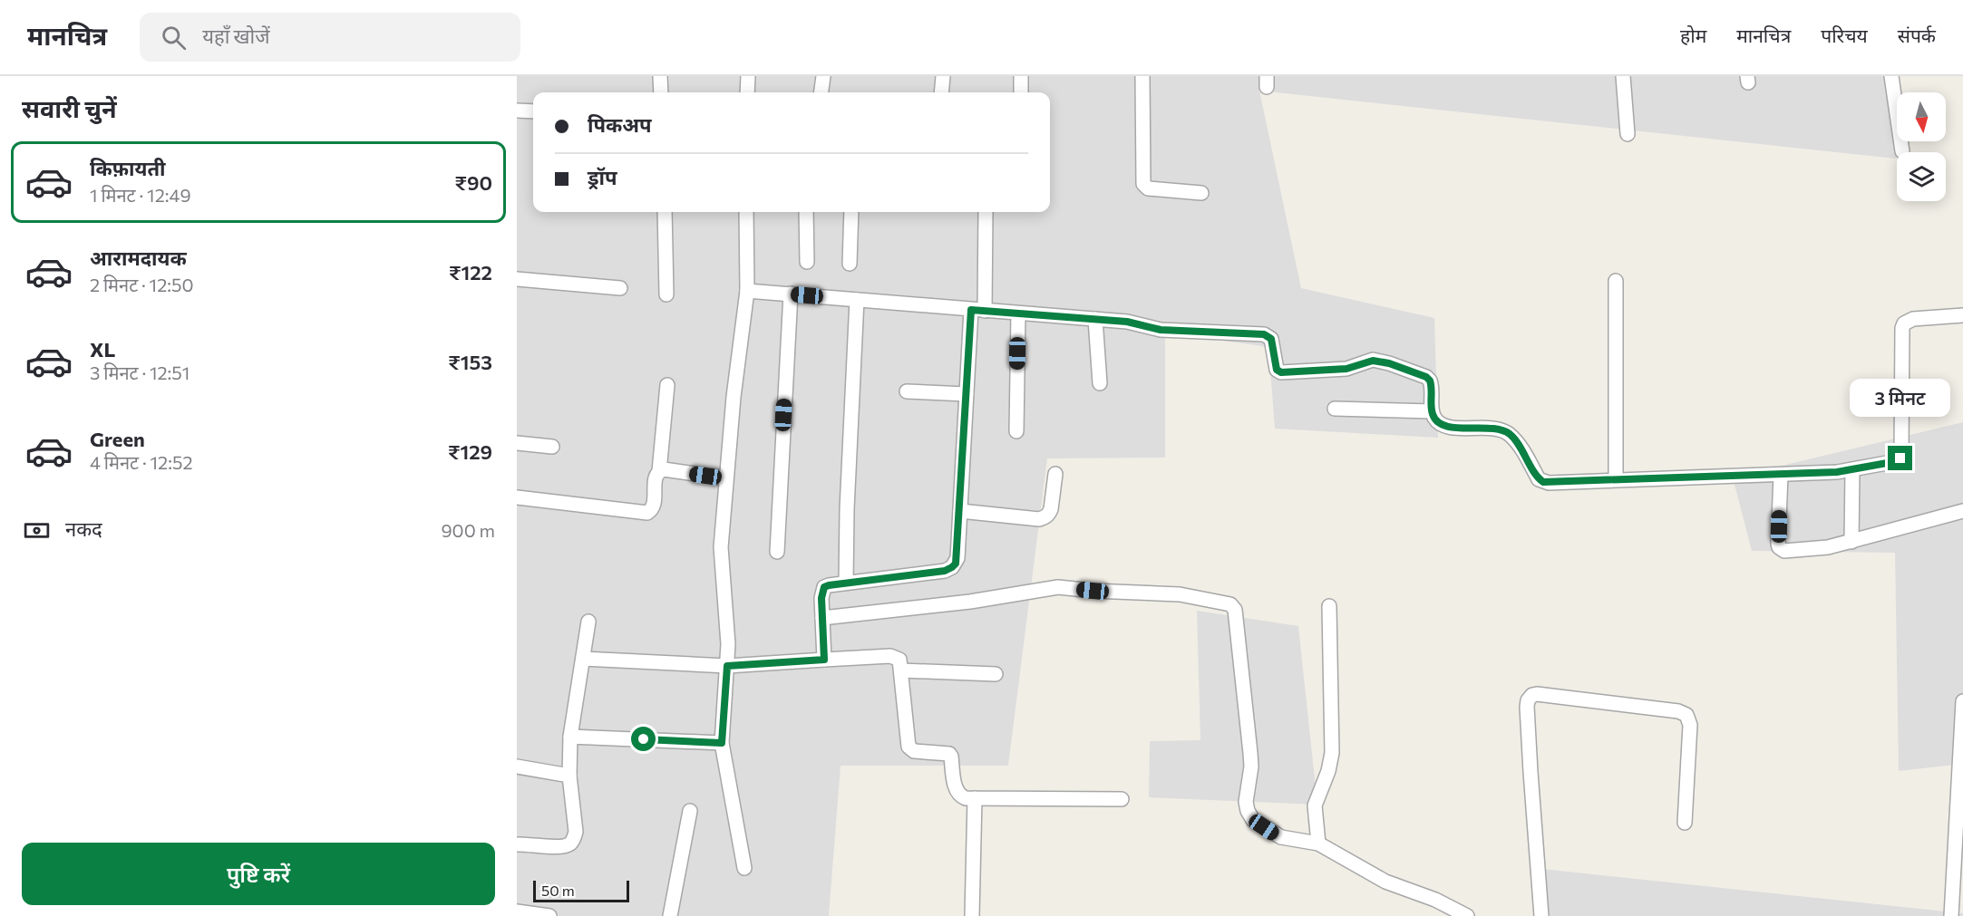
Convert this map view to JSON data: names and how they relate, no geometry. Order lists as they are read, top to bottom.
{
  "scale_bar": "50 m",
  "north": "bottom",
  "page": {
    "header": "मानचित्र",
    "search": "यहाँ खोजें",
    "nav": [
      "होम",
      "मानचित्र",
      "परिचय",
      "संपर्क"
    ],
    "heading": "सवारी चुनें",
    "banner": ["पिकअप", "ड्रॉप"],
    "list": [
      {
        "name": "किफ़ायती",
        "note": "1 मिनट · 12:49",
        "value": "₹90"
      },
      {
        "name": "आरामदायक",
        "note": "2 मिनट · 12:50",
        "value": "₹122"
      },
      {
        "name": "XL",
        "note": "3 मिनट · 12:51",
        "value": "₹153"
      },
      {
        "name": "Green",
        "note": "4 मिनट · 12:52",
        "value": "₹129"
      }
    ],
    "bubble": "3 मिनट",
    "pay": ["नकद", "900 m"],
    "buttons": "पुष्टि करें",
    "scale": "50 m"
  }
}
